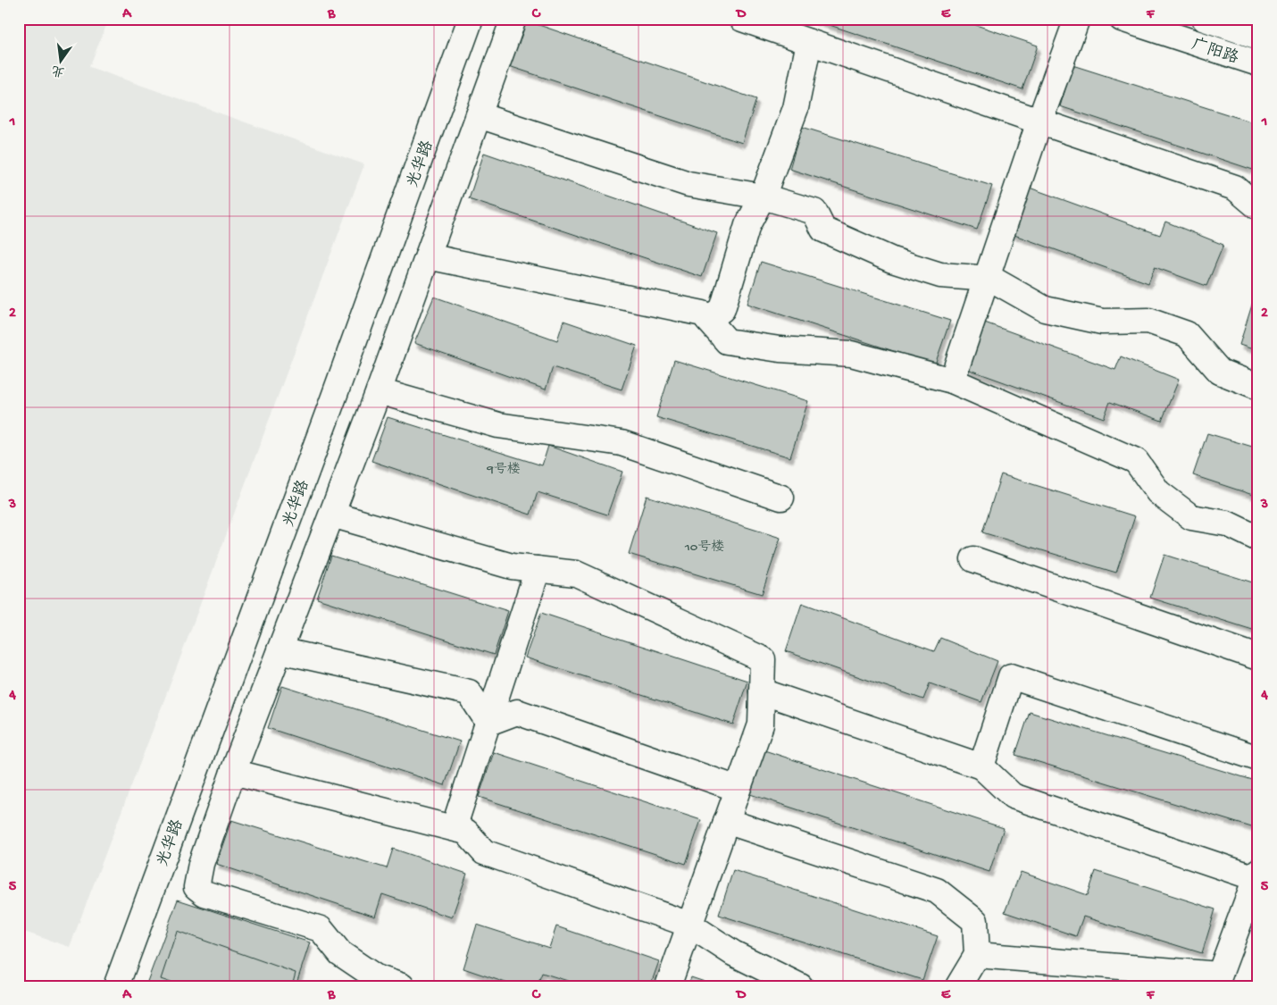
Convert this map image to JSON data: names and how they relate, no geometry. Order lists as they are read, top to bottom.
{
  "streets": {
    "street": ["广阳路", "光华路"]
  },
  "house_numbers": ["9号楼", "10号楼"],
  "north": "bottom",
  "grid": {
    "columns": [
      "A",
      "B",
      "C",
      "D",
      "E",
      "F"
    ],
    "rows": [
      "1",
      "2",
      "3",
      "4",
      "5"
    ]
  }
}
